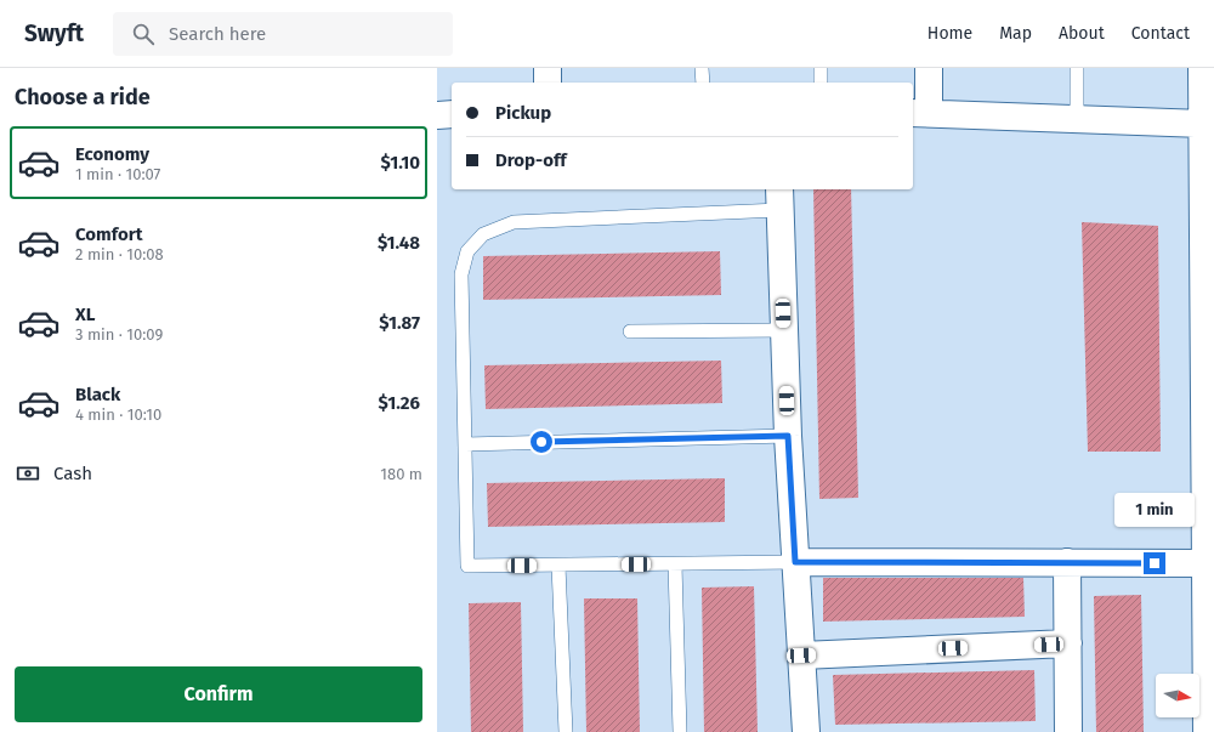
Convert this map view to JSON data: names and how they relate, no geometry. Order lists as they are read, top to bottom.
{
  "north": "right",
  "page": {
    "header": "Swyft",
    "search": "Search here",
    "nav": [
      "Home",
      "Map",
      "About",
      "Contact"
    ],
    "heading": "Choose a ride",
    "banner": ["Pickup", "Drop-off"],
    "list": [
      {
        "name": "Economy",
        "note": "1 min · 10:07",
        "value": "$1.10"
      },
      {
        "name": "Comfort",
        "note": "2 min · 10:08",
        "value": "$1.48"
      },
      {
        "name": "XL",
        "note": "3 min · 10:09",
        "value": "$1.87"
      },
      {
        "name": "Black",
        "note": "4 min · 10:10",
        "value": "$1.26"
      }
    ],
    "pay": ["Cash", "180 m"],
    "bubble": "1 min",
    "buttons": "Confirm"
  }
}
